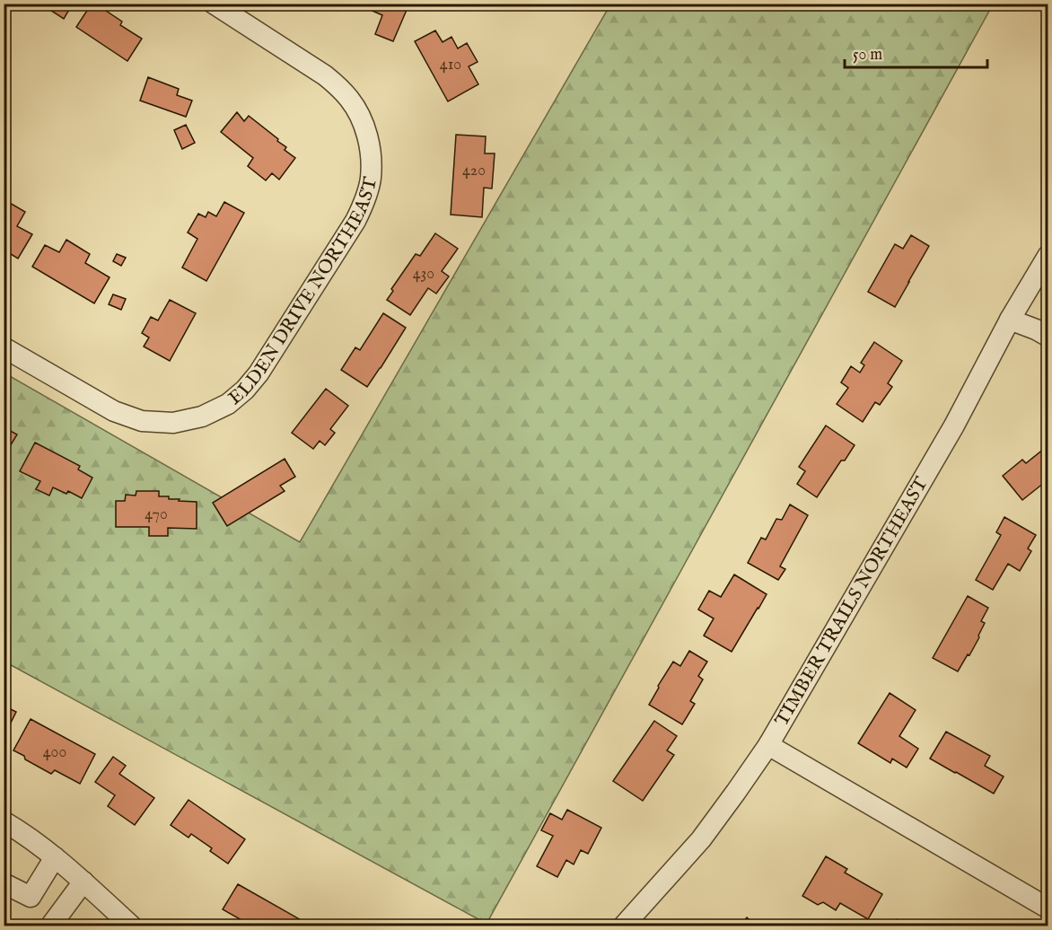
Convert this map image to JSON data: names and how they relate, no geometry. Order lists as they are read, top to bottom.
{
  "streets": {
    "street": ["ELDEN DRIVE NORTHEAST", "TIMBER TRAILS NORTHEAST"]
  },
  "house_numbers": [
    "410",
    "420",
    "430",
    "470",
    "400"
  ],
  "scale_bar": "50 m"
}
